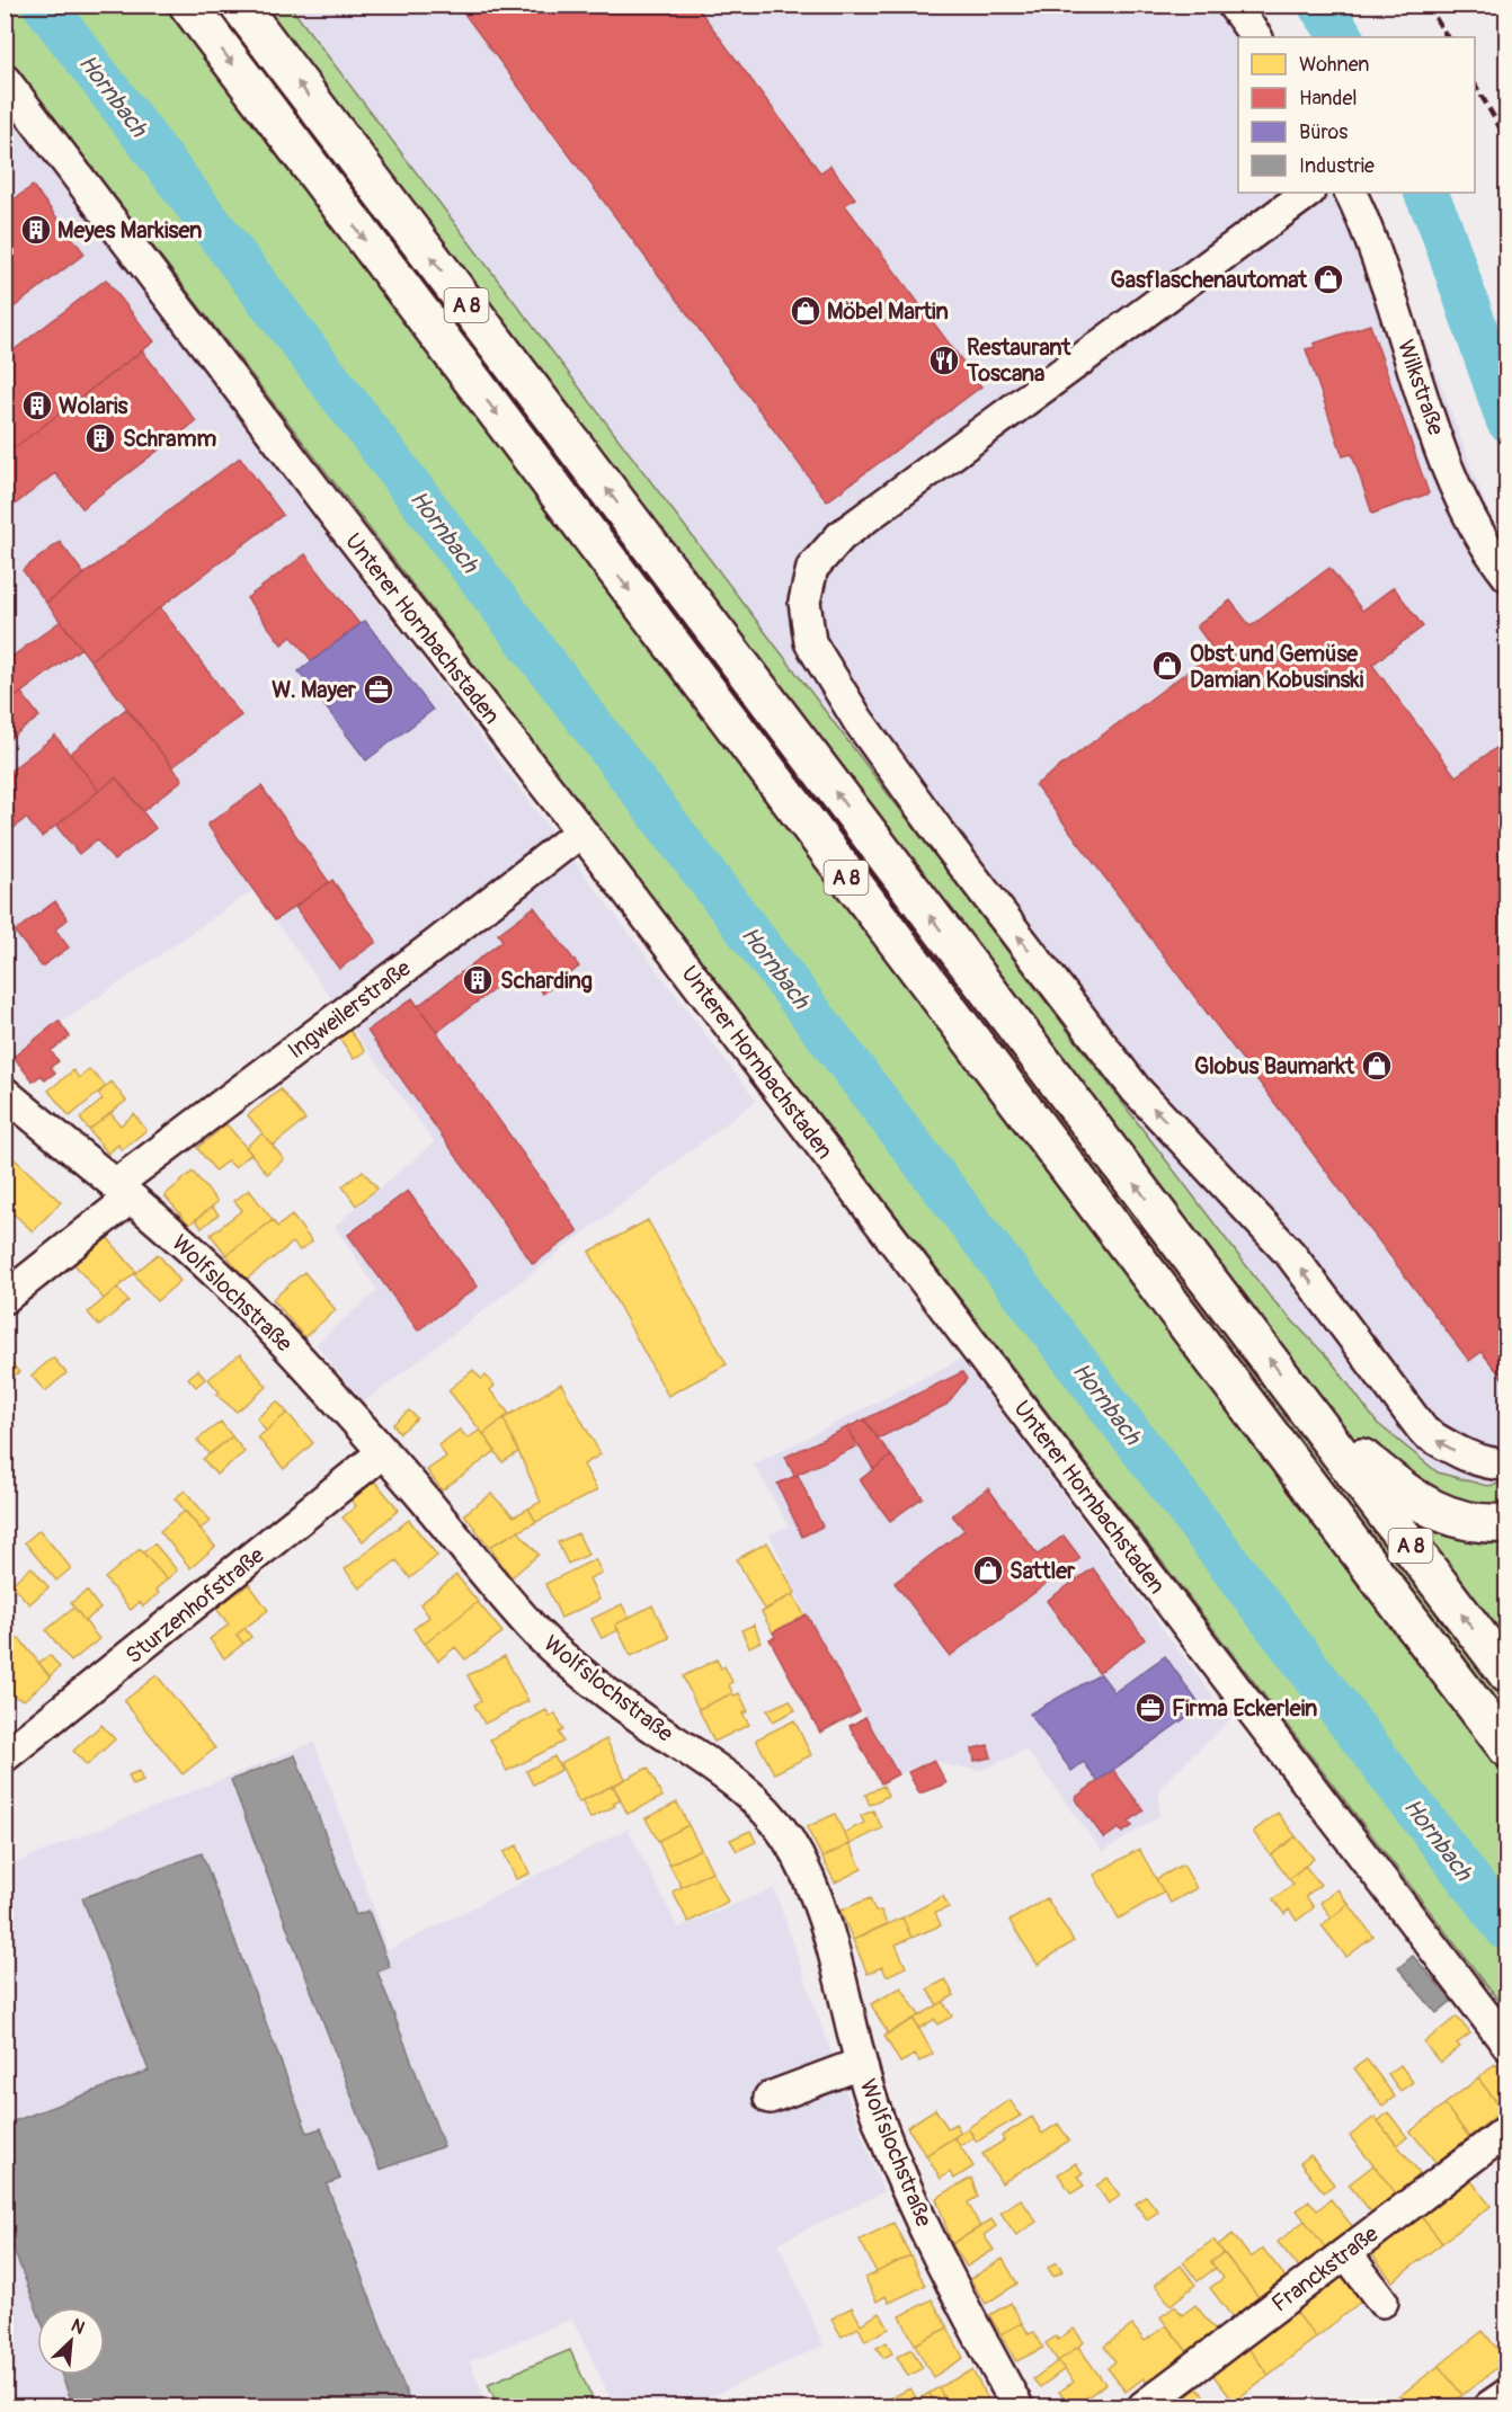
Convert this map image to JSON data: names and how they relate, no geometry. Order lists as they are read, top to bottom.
{
  "streets": {
    "highway": ["A 8"],
    "street": [
      "Wilkstraße",
      "Unterer Hornbachstaden",
      "Ingweilerstraße",
      "Wolfslochstraße",
      "Sturzenhofstraße",
      "Franckstraße"
    ]
  },
  "crossings": [
    ["Unterer Hornbachstaden", "Ingweilerstraße"],
    ["Ingweilerstraße", "Wolfslochstraße"],
    ["Wolfslochstraße", "Sturzenhofstraße"]
  ],
  "water": ["Hornbach"],
  "places": {
    "building": [
      "Meyes Markisen",
      "Wolaris",
      "Schramm",
      "Scharding"
    ],
    "shop": [
      "Gasflaschenautomat",
      "Möbel Martin",
      "Obst und Gemüse Damian Kobusinski",
      "Globus Baumarkt",
      "Sattler"
    ],
    "restaurant": ["Restaurant Toscana"],
    "office": ["W. Mayer", "Firma Eckerlein"]
  },
  "legend": [
    "Wohnen",
    "Handel",
    "Büros",
    "Industrie"
  ],
  "north": "top right"
}
